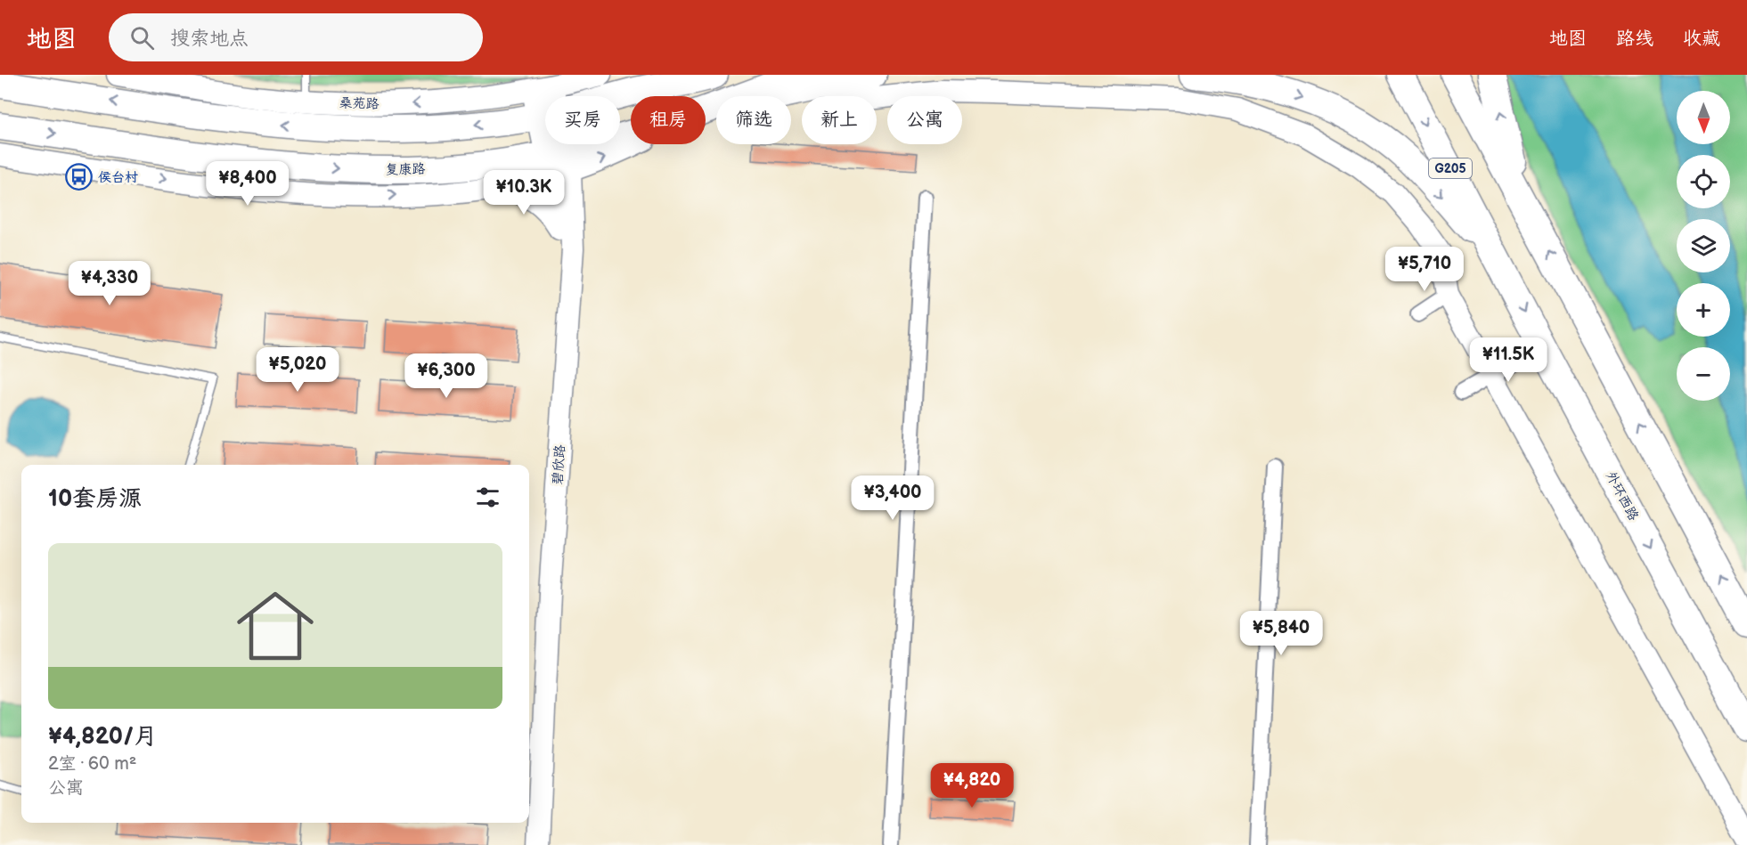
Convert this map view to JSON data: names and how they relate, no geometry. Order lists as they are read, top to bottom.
{
  "streets": {
    "highway": ["G205", "复康路", "外环西路"],
    "street": ["桑苑路", "碧欣路"]
  },
  "crossings": [
    ["桑苑路", "碧欣路"],
    ["G205", "外环西路"],
    ["复康路", "碧欣路"]
  ],
  "places": {
    "bus stop": ["侯台村"]
  },
  "north": "bottom",
  "page": {
    "header": "地图",
    "search": "搜索地点",
    "nav": ["地图", "路线", "收藏"],
    "map_buttons": ["+", "−"],
    "chip": [
      "买房",
      "租房",
      "筛选",
      "新上",
      "公寓"
    ],
    "price": [
      "¥8,400",
      "¥10.3K",
      "¥5,710",
      "¥4,330",
      "¥11.5K",
      "¥5,020",
      "¥6,300",
      "¥3,400",
      "¥5,840",
      "¥4,820"
    ],
    "heading": "10套房源",
    "list": [
      {
        "name": "¥4,820/月",
        "note": "2室 · 60 m² · 公寓"
      }
    ]
  }
}
